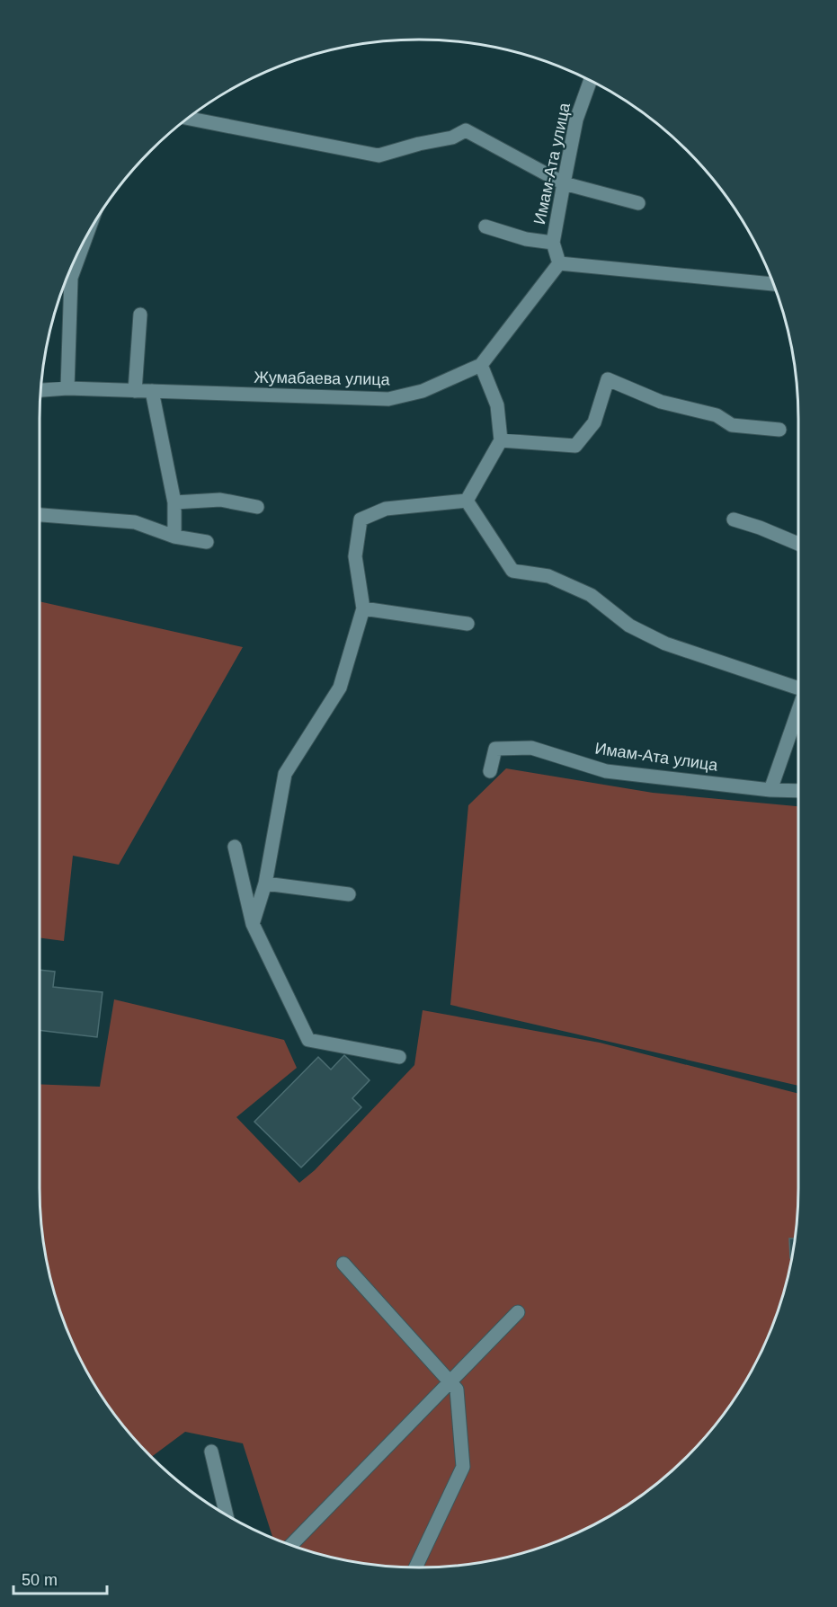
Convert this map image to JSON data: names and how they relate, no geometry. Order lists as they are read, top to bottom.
{
  "streets": {
    "street": ["Имам-Ата улица", "Жумабаева улица"]
  },
  "crossings": [
    ["Имам-Ата улица", "Жумабаева улица"]
  ],
  "scale_bar": "50 m"
}
